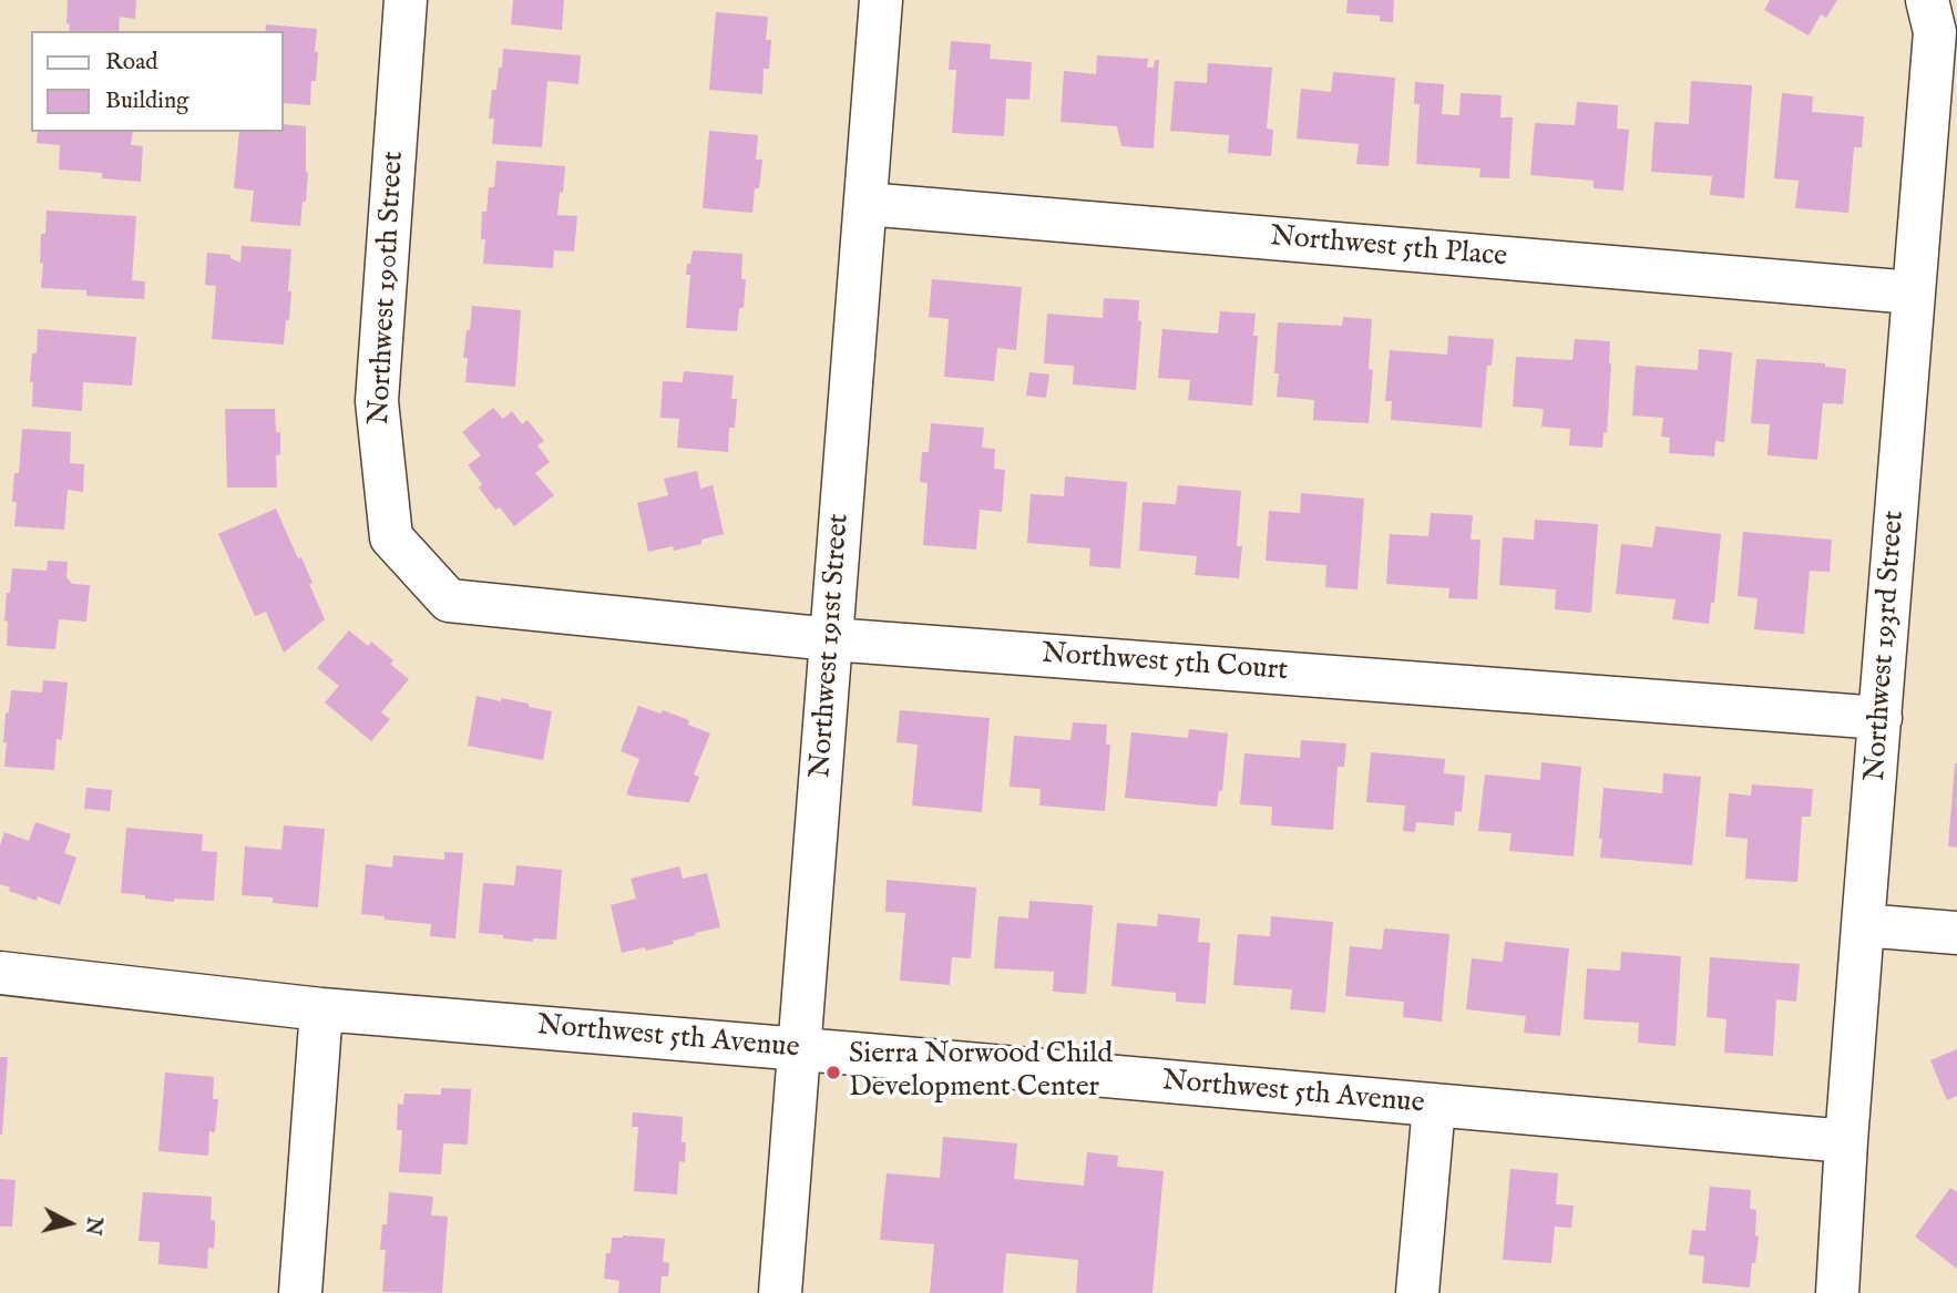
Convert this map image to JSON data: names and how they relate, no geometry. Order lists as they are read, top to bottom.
{
  "streets": {
    "street": [
      "Northwest 5th Place",
      "Northwest 190th Street",
      "Northwest 191st Street",
      "Northwest 193rd Street",
      "Northwest 5th Court",
      "Northwest 5th Avenue"
    ]
  },
  "crossings": [
    ["Northwest 5th Place", "Northwest 191st Street"],
    ["Northwest 5th Place", "Northwest 193rd Street"],
    ["Northwest 190th Street", "Northwest 5th Court"],
    ["Northwest 191st Street", "Northwest 5th Court"],
    ["Northwest 191st Street", "Northwest 5th Avenue"],
    ["Northwest 193rd Street", "Northwest 5th Court"],
    ["Northwest 193rd Street", "Northwest 5th Avenue"]
  ],
  "places": ["Sierra Norwood Child Development Center"],
  "legend": ["Road", "Building"],
  "north": "right"
}
